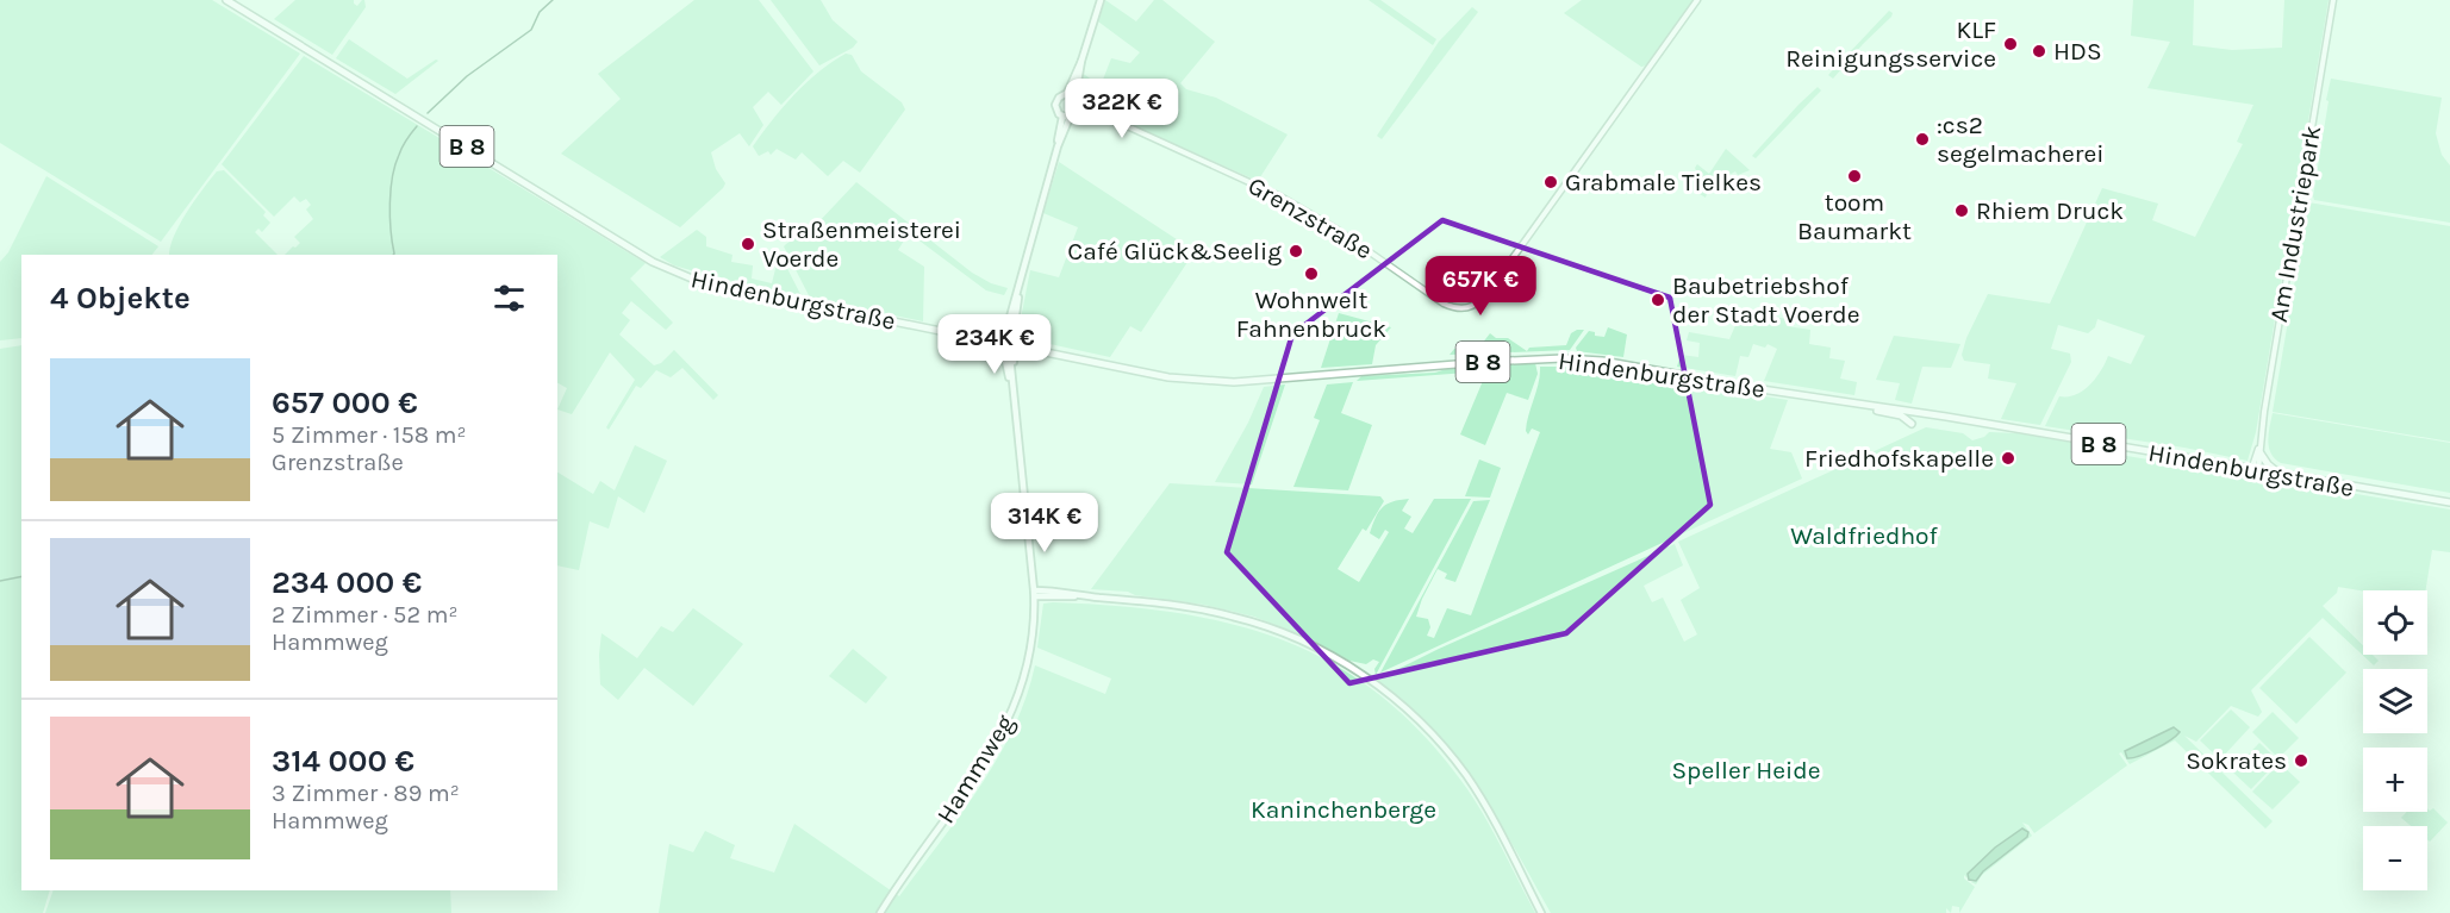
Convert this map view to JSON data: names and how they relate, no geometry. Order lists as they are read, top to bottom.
{
  "streets": {
    "main road": ["B 8", "Hindenburgstraße", "Hammweg"],
    "street": ["Grenzstraße", "Am Industriepark"]
  },
  "crossings": [
    ["Grenzstraße", "Hammweg"],
    ["Am Industriepark", "Hindenburgstraße"],
    ["Hindenburgstraße", "Hammweg"]
  ],
  "parks": ["Waldfriedhof", "Speller Heide", "Kaninchenberge"],
  "places": [
    "KLF Reinigungsservice",
    "HDS",
    ":cs2 segelmacherei",
    "toom Baumarkt",
    "Grabmale Tielkes",
    "Rhiem Druck",
    "Straßenmeisterei Voerde",
    "Café Glück&Seelig",
    "Wohnwelt Fahnenbruck",
    "Baubetriebshof der Stadt Voerde",
    "Friedhofskapelle",
    "Sokrates"
  ],
  "page": {
    "price": [
      "322K €",
      "657K €",
      "234K €",
      "314K €"
    ],
    "heading": "4 Objekte",
    "list": [
      {
        "name": "657 000 €",
        "note": "5 Zimmer · 158 m² · Grenzstraße"
      },
      {
        "name": "234 000 €",
        "note": "2 Zimmer · 52 m² · Hammweg"
      },
      {
        "name": "314 000 €",
        "note": "3 Zimmer · 89 m² · Hammweg"
      }
    ],
    "map_buttons": ["+", "−"]
  }
}
